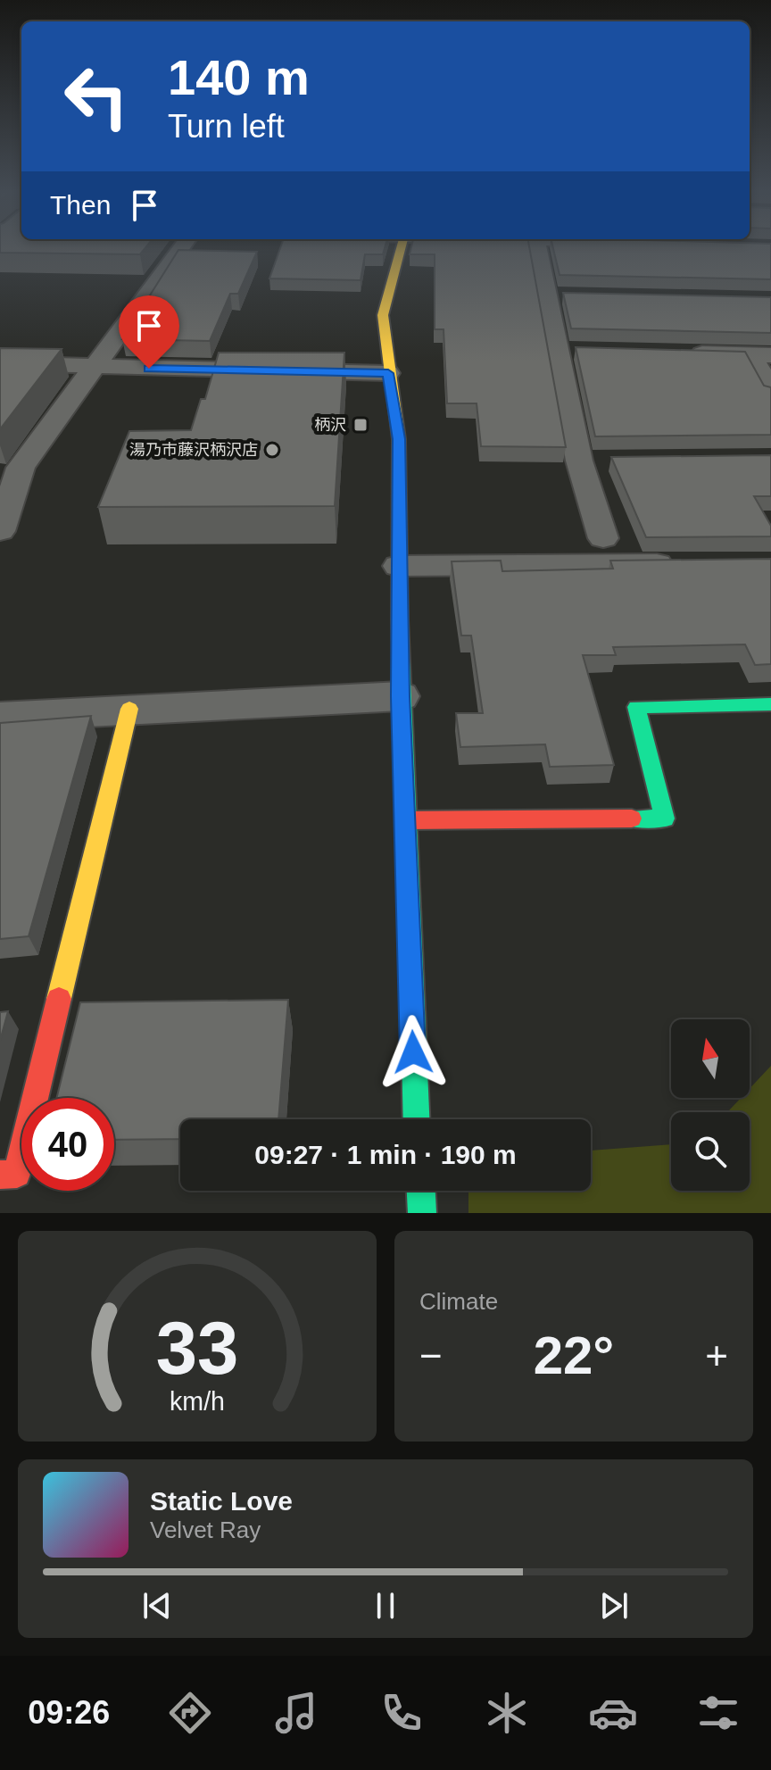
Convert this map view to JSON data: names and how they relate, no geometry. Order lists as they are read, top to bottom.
{
  "places": {
    "transit": ["柄沢"],
    "other": ["湯乃市藤沢柄沢店"]
  },
  "north": "top",
  "page": {
    "turn": ["140 m", "Turn left"],
    "then": "Then",
    "limit": "40",
    "trip": "09:27 · 1 min · 190 m",
    "tile": "Climate",
    "heat": ["−", "22°", "+"],
    "song": ["Static Love", "Velvet Ray"],
    "tabs": "09:26",
    "gauge": ["33", "km/h"]
  }
}
